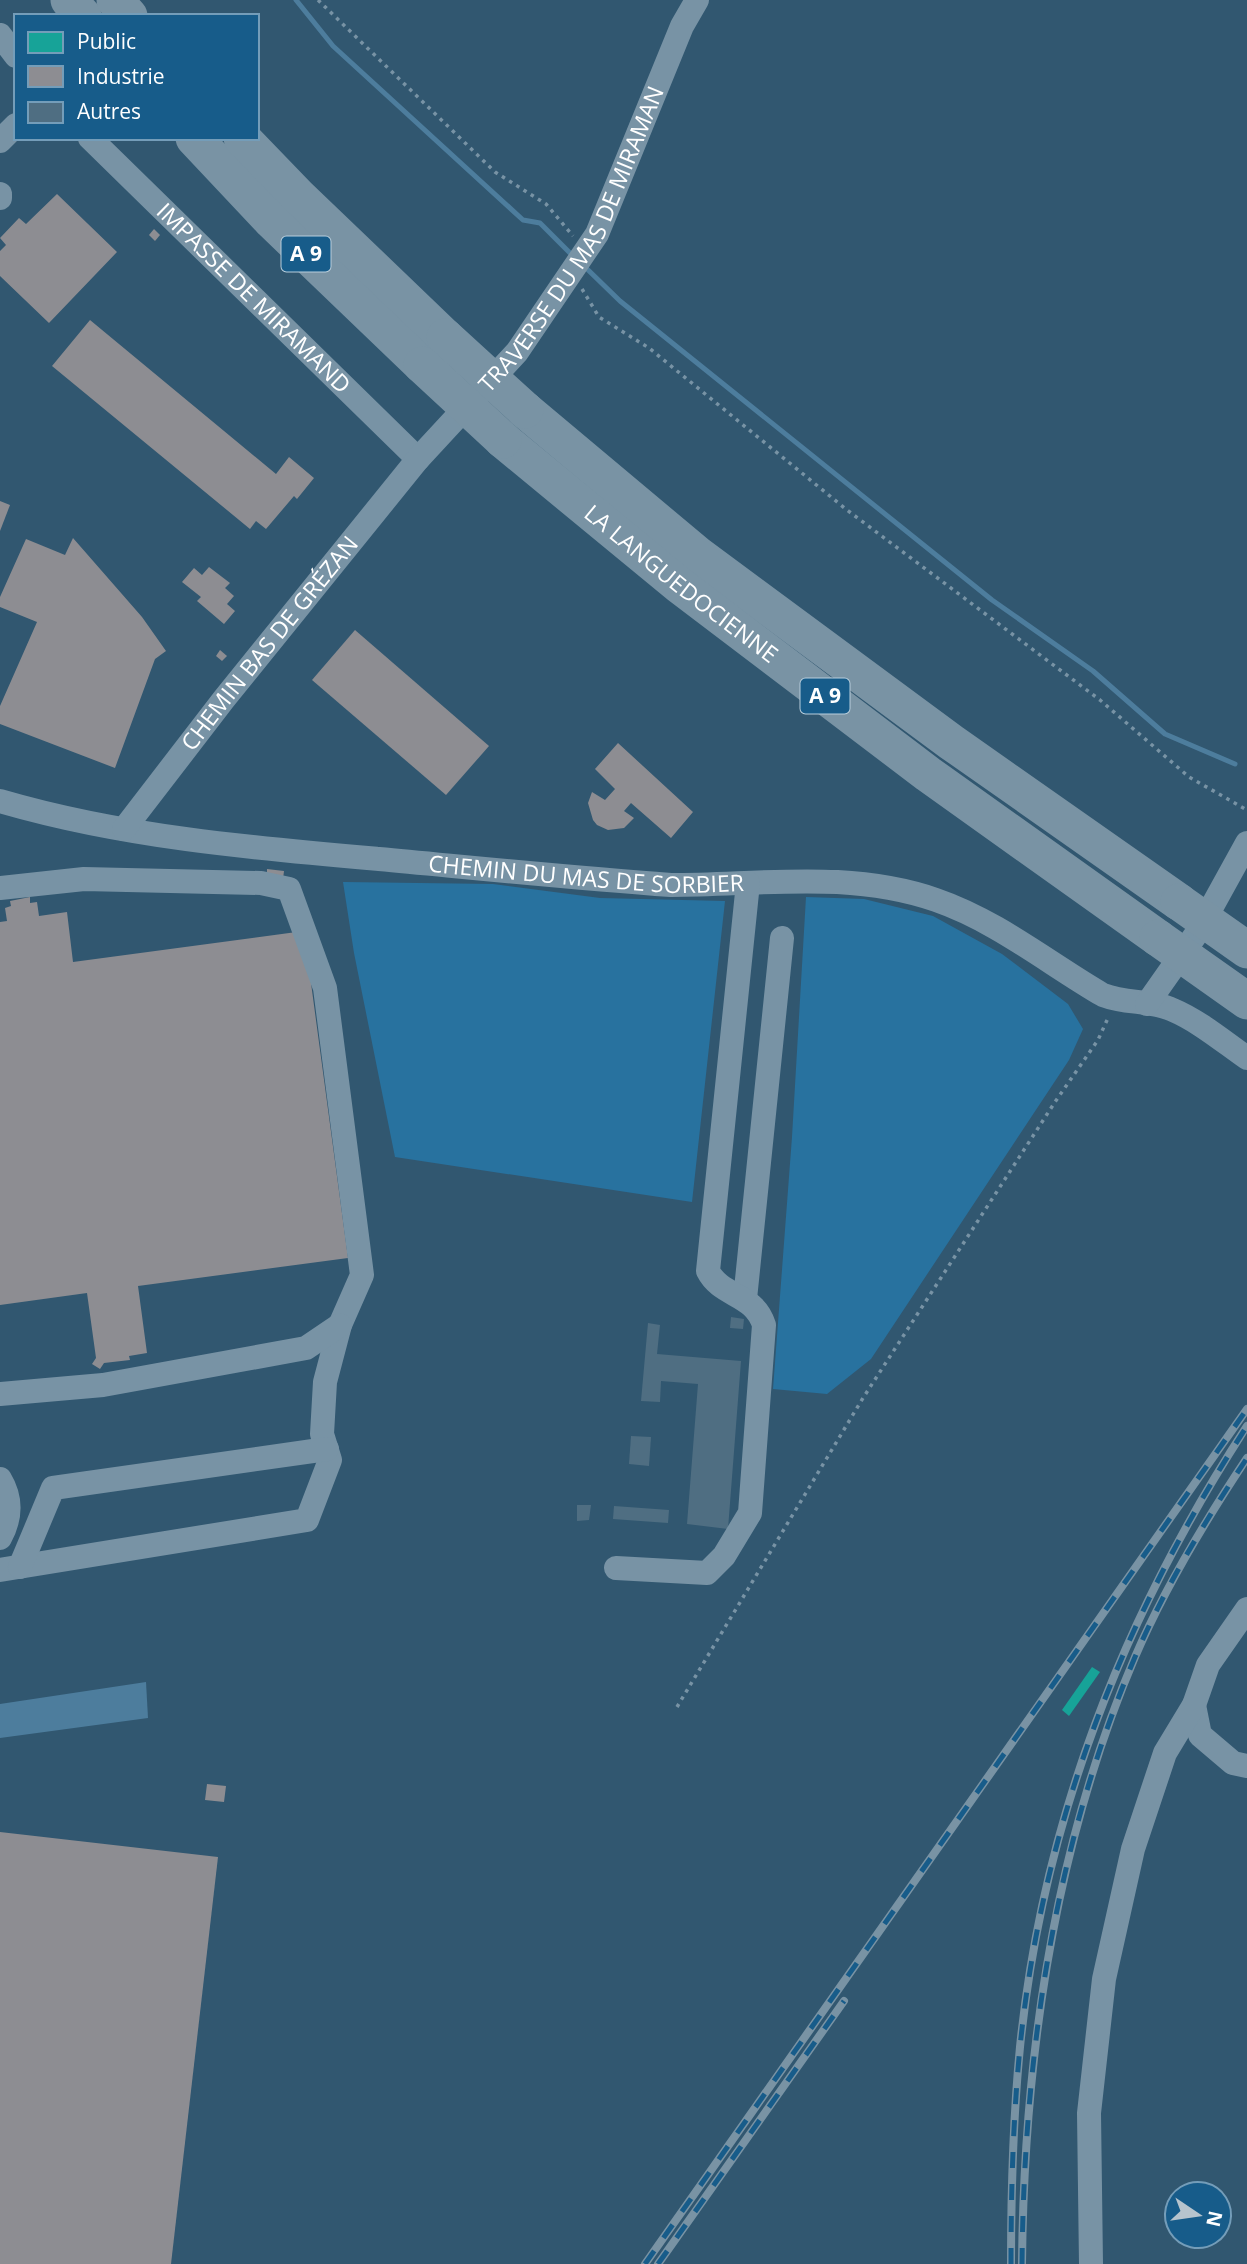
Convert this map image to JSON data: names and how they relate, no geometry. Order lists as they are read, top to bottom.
{
  "streets": {
    "highway": ["A 9", "LA LANGUEDOCIENNE"],
    "street": [
      "TRAVERSE DU MAS DE MIRAMAN",
      "IMPASSE DE MIRAMAND",
      "CHEMIN BAS DE GRÉZAN",
      "CHEMIN DU MAS DE SORBIER"
    ]
  },
  "crossings": [
    ["TRAVERSE DU MAS DE MIRAMAN", "IMPASSE DE MIRAMAND"],
    ["TRAVERSE DU MAS DE MIRAMAN", "CHEMIN BAS DE GRÉZAN"],
    ["IMPASSE DE MIRAMAND", "CHEMIN BAS DE GRÉZAN"],
    ["CHEMIN BAS DE GRÉZAN", "CHEMIN DU MAS DE SORBIER"]
  ],
  "legend": ["Public", "Industrie", "Autres"],
  "north": "right"
}
